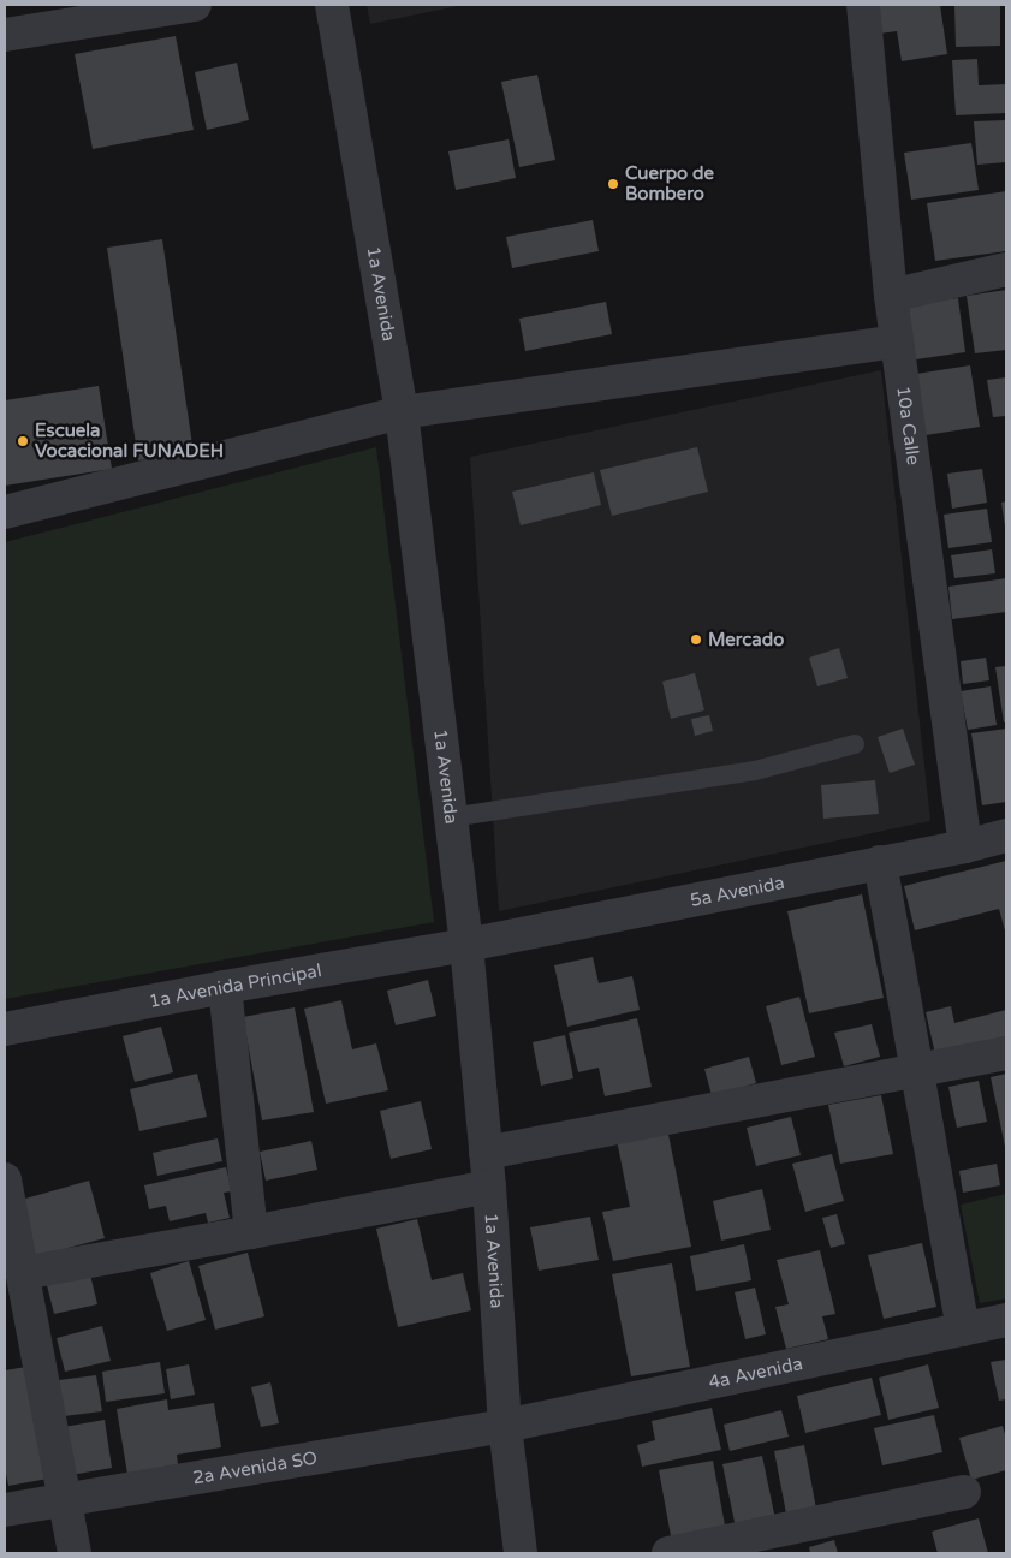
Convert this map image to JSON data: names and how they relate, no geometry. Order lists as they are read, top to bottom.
{
  "streets": {
    "street": [
      "1a Avenida",
      "10a Calle",
      "5a Avenida",
      "1a Avenida Principal",
      "4a Avenida",
      "2a Avenida SO"
    ]
  },
  "crossings": [
    ["1a Avenida", "5a Avenida"],
    ["1a Avenida", "1a Avenida Principal"],
    ["1a Avenida", "4a Avenida"],
    ["1a Avenida", "2a Avenida SO"],
    ["10a Calle", "5a Avenida"],
    ["5a Avenida", "1a Avenida Principal"],
    ["4a Avenida", "2a Avenida SO"]
  ],
  "places": ["Cuerpo de Bombero", "Escuela Vocacional FUNADEH", "Mercado"]
}
